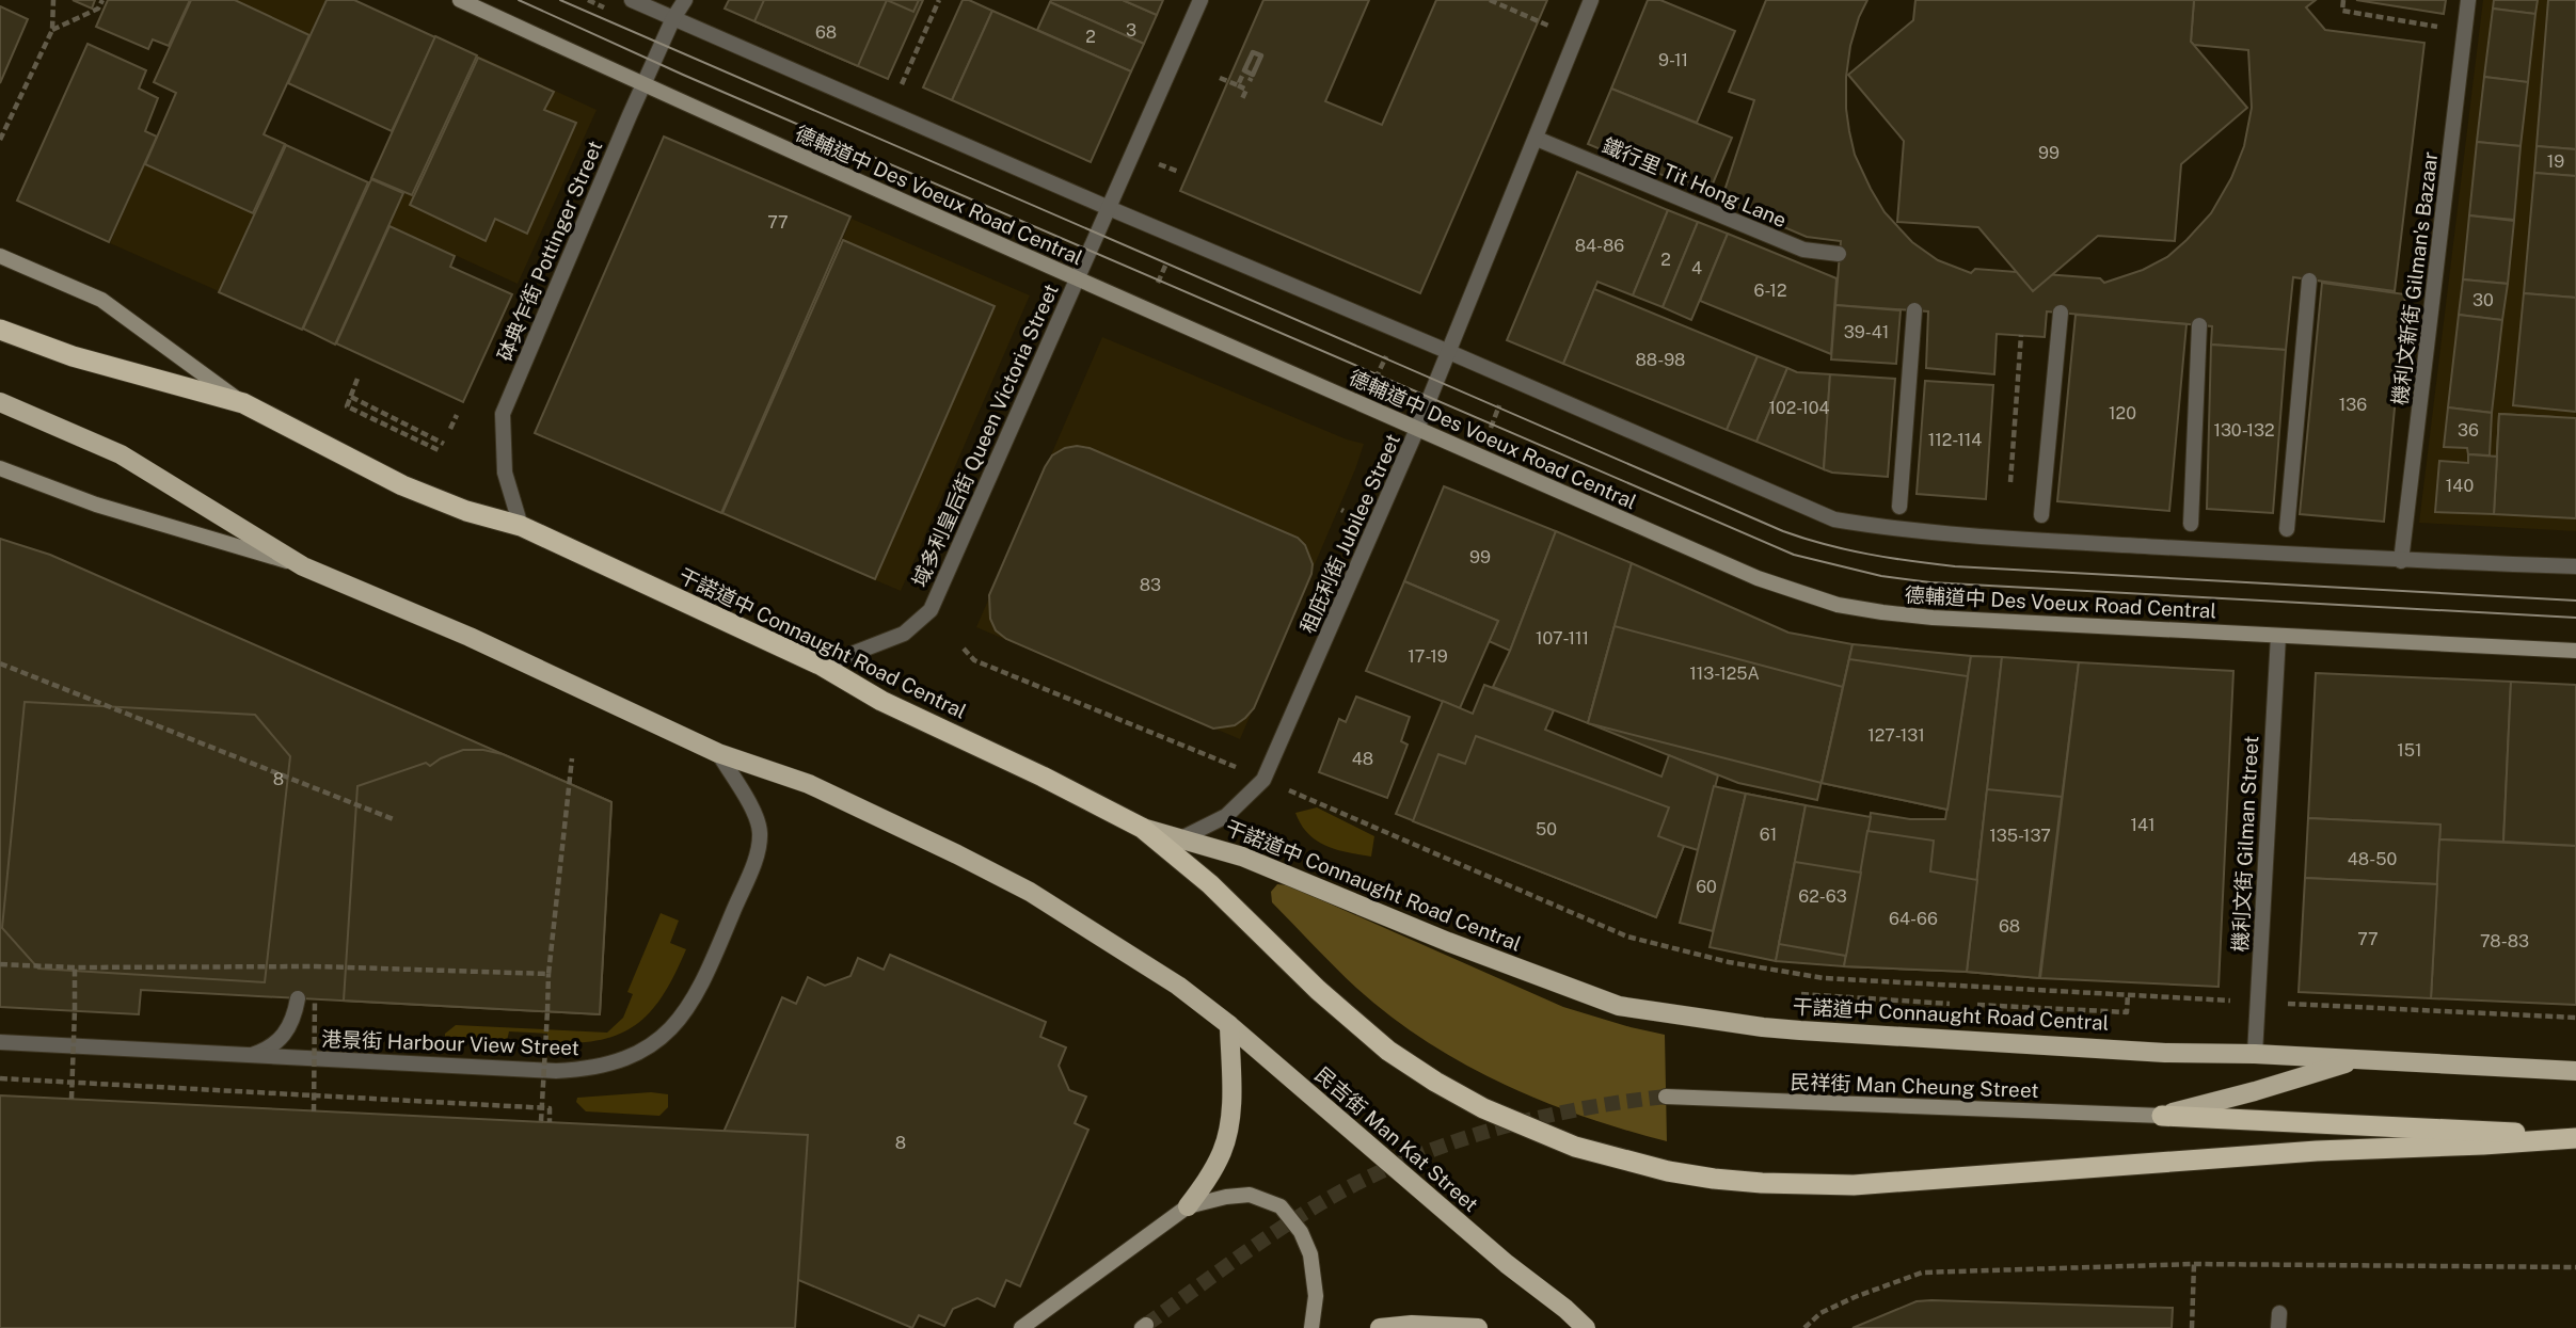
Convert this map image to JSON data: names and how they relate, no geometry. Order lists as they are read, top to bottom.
{
  "streets": {
    "highway": ["干諾道中 Connaught Road Central"],
    "main road": ["德輔道中 Des Voeux Road Central", "民祥街 Man Cheung Street", "民吉街 Man Kat Street"],
    "street": [
      "鐵行里 Tit Hong Lane",
      "砵典乍街 Pottinger Street",
      "機利文新街 Gilman's Bazaar",
      "域多利皇后街 Queen Victoria Street",
      "租庇利街 Jubilee Street",
      "機利文街 Gilman Street",
      "港景街 Harbour View Street"
    ]
  },
  "crossings": [
    ["鐵行里 Tit Hong Lane", "租庇利街 Jubilee Street"],
    ["德輔道中 Des Voeux Road Central", "砵典乍街 Pottinger Street"],
    ["德輔道中 Des Voeux Road Central", "域多利皇后街 Queen Victoria Street"],
    ["德輔道中 Des Voeux Road Central", "租庇利街 Jubilee Street"],
    ["德輔道中 Des Voeux Road Central", "機利文街 Gilman Street"],
    ["砵典乍街 Pottinger Street", "干諾道中 Connaught Road Central"],
    ["域多利皇后街 Queen Victoria Street", "干諾道中 Connaught Road Central"],
    ["租庇利街 Jubilee Street", "干諾道中 Connaught Road Central"],
    ["干諾道中 Connaught Road Central", "機利文街 Gilman Street"],
    ["港景街 Harbour View Street", "民吉街 Man Kat Street"]
  ],
  "house_numbers": [
    "3",
    "68",
    "2",
    "9-11",
    "99",
    "19",
    "77",
    "84-86",
    "2",
    "4",
    "6-12",
    "30",
    "39-41",
    "88-98",
    "136",
    "102-104",
    "120",
    "130-132",
    "36",
    "112-114",
    "140",
    "99",
    "83",
    "107-111",
    "17-19",
    "113-125A",
    "127-131",
    "151",
    "48",
    "8",
    "141",
    "50",
    "61",
    "135-137",
    "48-50",
    "60",
    "62-63",
    "64-66",
    "68",
    "77",
    "78-83",
    "8"
  ]
}
